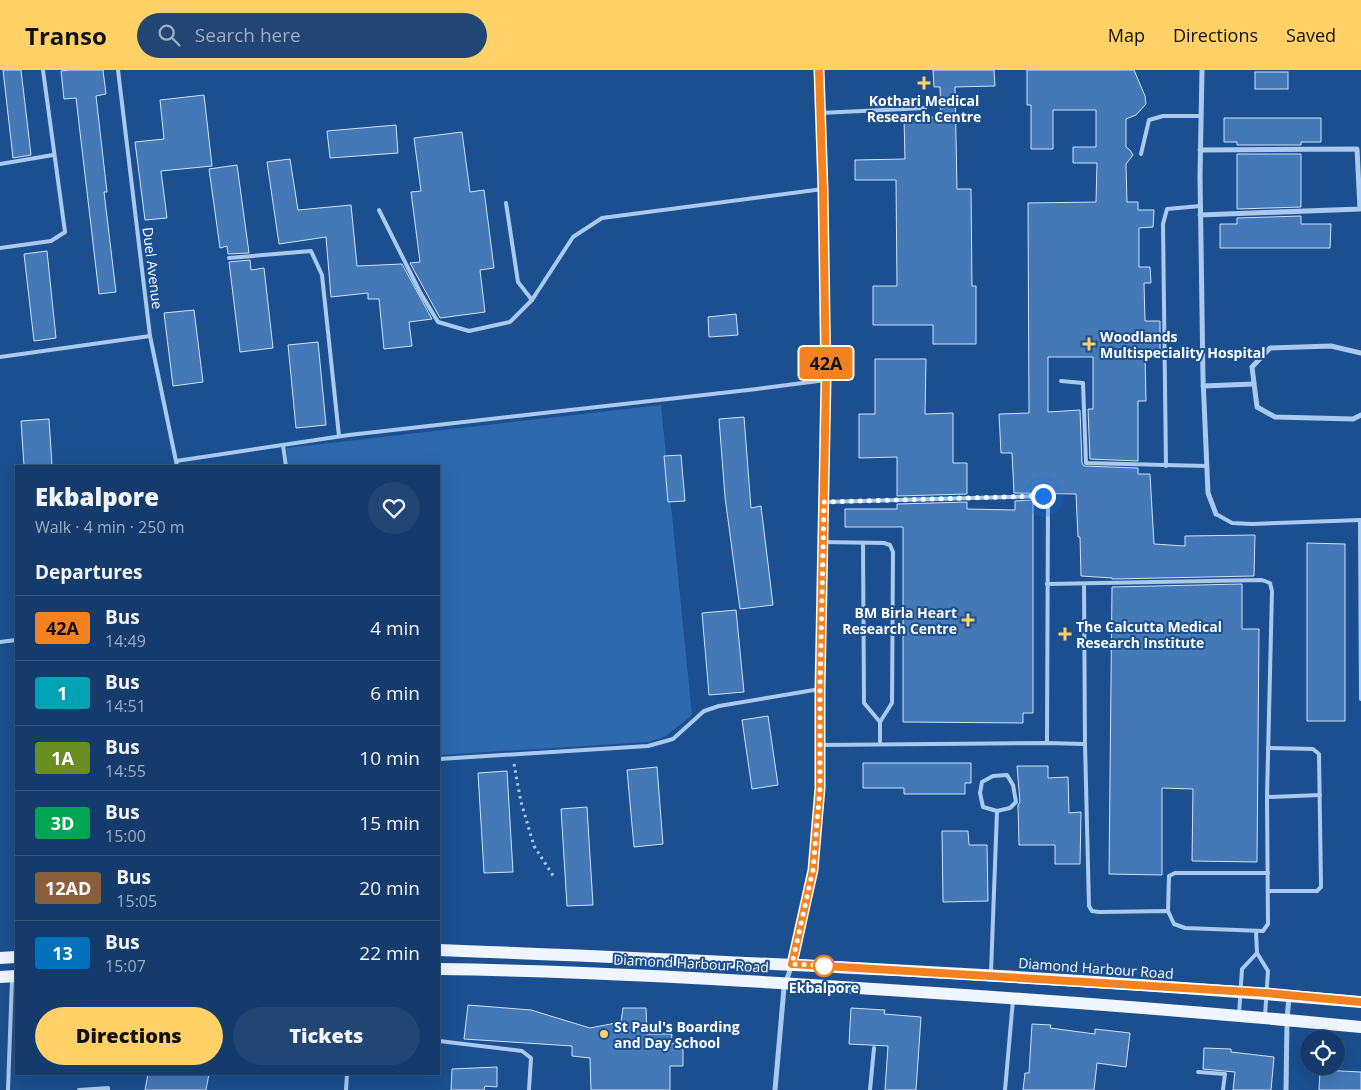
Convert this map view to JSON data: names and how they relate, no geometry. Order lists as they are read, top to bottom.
{
  "streets": {
    "main road": ["Diamond Harbour Road"],
    "lane": ["Duel Avenue"]
  },
  "places": {
    "health": [
      "Kothari Medical Research Centre",
      "Woodlands Multispeciality Hospital",
      "BM Birla Heart Research Centre",
      "The Calcutta Medical Research Institute"
    ],
    "other": ["Ekbalpore", "St Paul's Boarding and Day School"]
  },
  "lines": ["bus line 42A"],
  "page": {
    "header": "Transo",
    "search": "Search here",
    "nav": ["Map", "Directions", "Saved"],
    "on_map": "42A",
    "heading": [
      ["Ekbalpore", "Walk · 4 min · 250 m"],
      "Departures"
    ],
    "list": [
      {
        "mark": "42A",
        "name": "Bus",
        "note": "14:49",
        "value": "4 min"
      },
      {
        "mark": "1",
        "name": "Bus",
        "note": "14:51",
        "value": "6 min"
      },
      {
        "mark": "1A",
        "name": "Bus",
        "note": "14:55",
        "value": "10 min"
      },
      {
        "mark": "3D",
        "name": "Bus",
        "note": "15:00",
        "value": "15 min"
      },
      {
        "mark": "12AD",
        "name": "Bus",
        "note": "15:05",
        "value": "20 min"
      },
      {
        "mark": "13",
        "name": "Bus",
        "note": "15:07",
        "value": "22 min"
      }
    ],
    "buttons": ["Directions", "Tickets"]
  }
}
